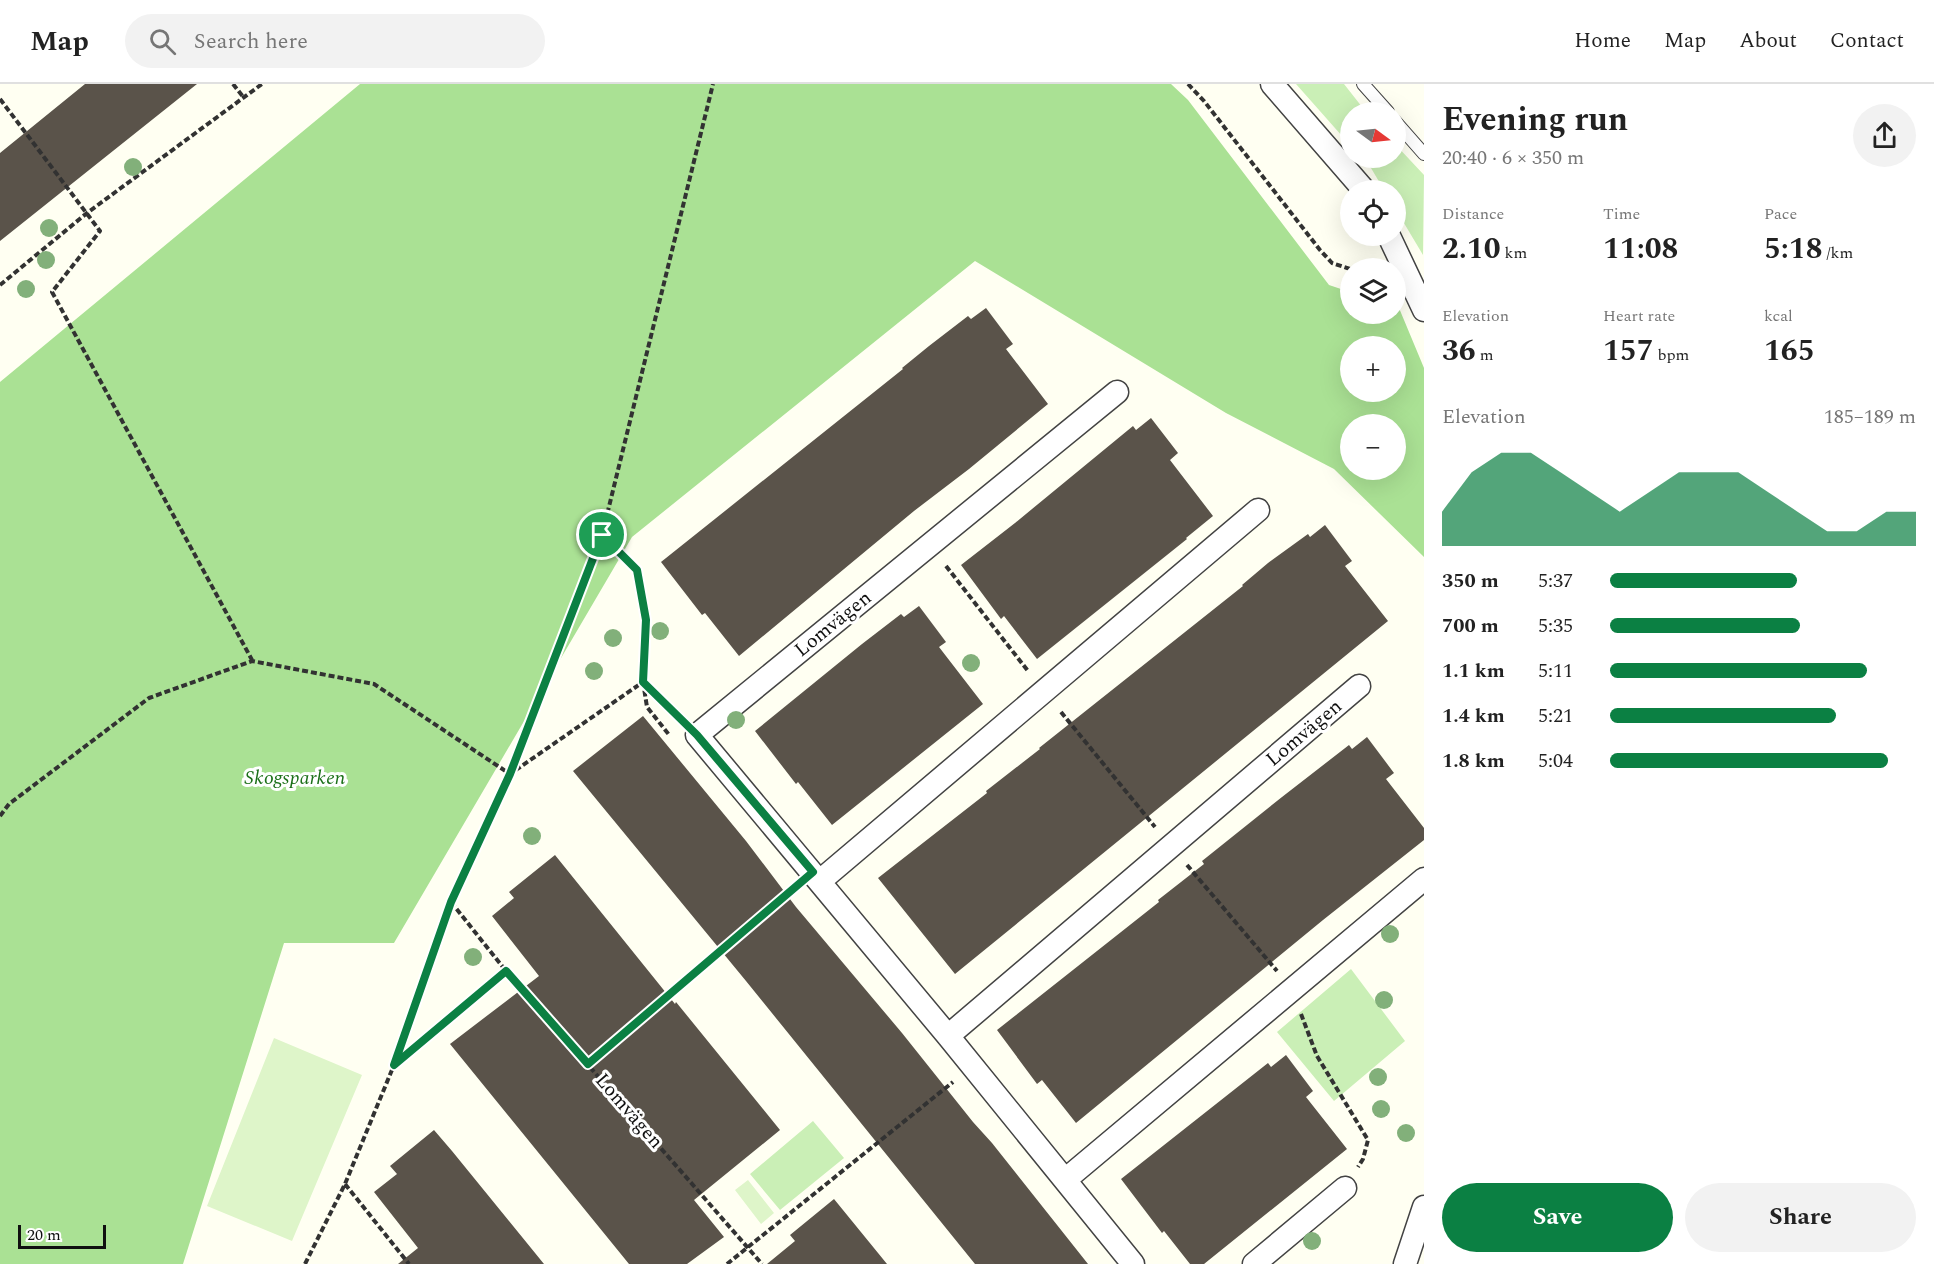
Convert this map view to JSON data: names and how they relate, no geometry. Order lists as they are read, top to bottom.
{
  "streets": {
    "street": ["Lomvägen"]
  },
  "parks": ["Skogsparken"],
  "scale_bar": "20 m",
  "north": "right",
  "page": {
    "header": "Map",
    "search": "Search here",
    "nav": [
      "Home",
      "Map",
      "About",
      "Contact"
    ],
    "heading": ["Evening run", "20:40 · 6 × 350 m"],
    "map_buttons": ["+", "−"],
    "stats": [
      ["Distance", "2.10 km"],
      ["Time", "11:08"],
      ["Pace", "5:18 /km"],
      ["Elevation", "36 m"],
      ["Heart rate", "157 bpm"],
      ["kcal", "165"]
    ],
    "chart": ["Elevation", "185–189 m"],
    "list": [
      {
        "name": "350 m",
        "note": "5:37"
      },
      {
        "name": "700 m",
        "note": "5:35"
      },
      {
        "name": "1.1 km",
        "note": "5:11"
      },
      {
        "name": "1.4 km",
        "note": "5:21"
      },
      {
        "name": "1.8 km",
        "note": "5:04"
      }
    ],
    "buttons": ["Save", "Share"],
    "scale": "20 m"
  }
}
